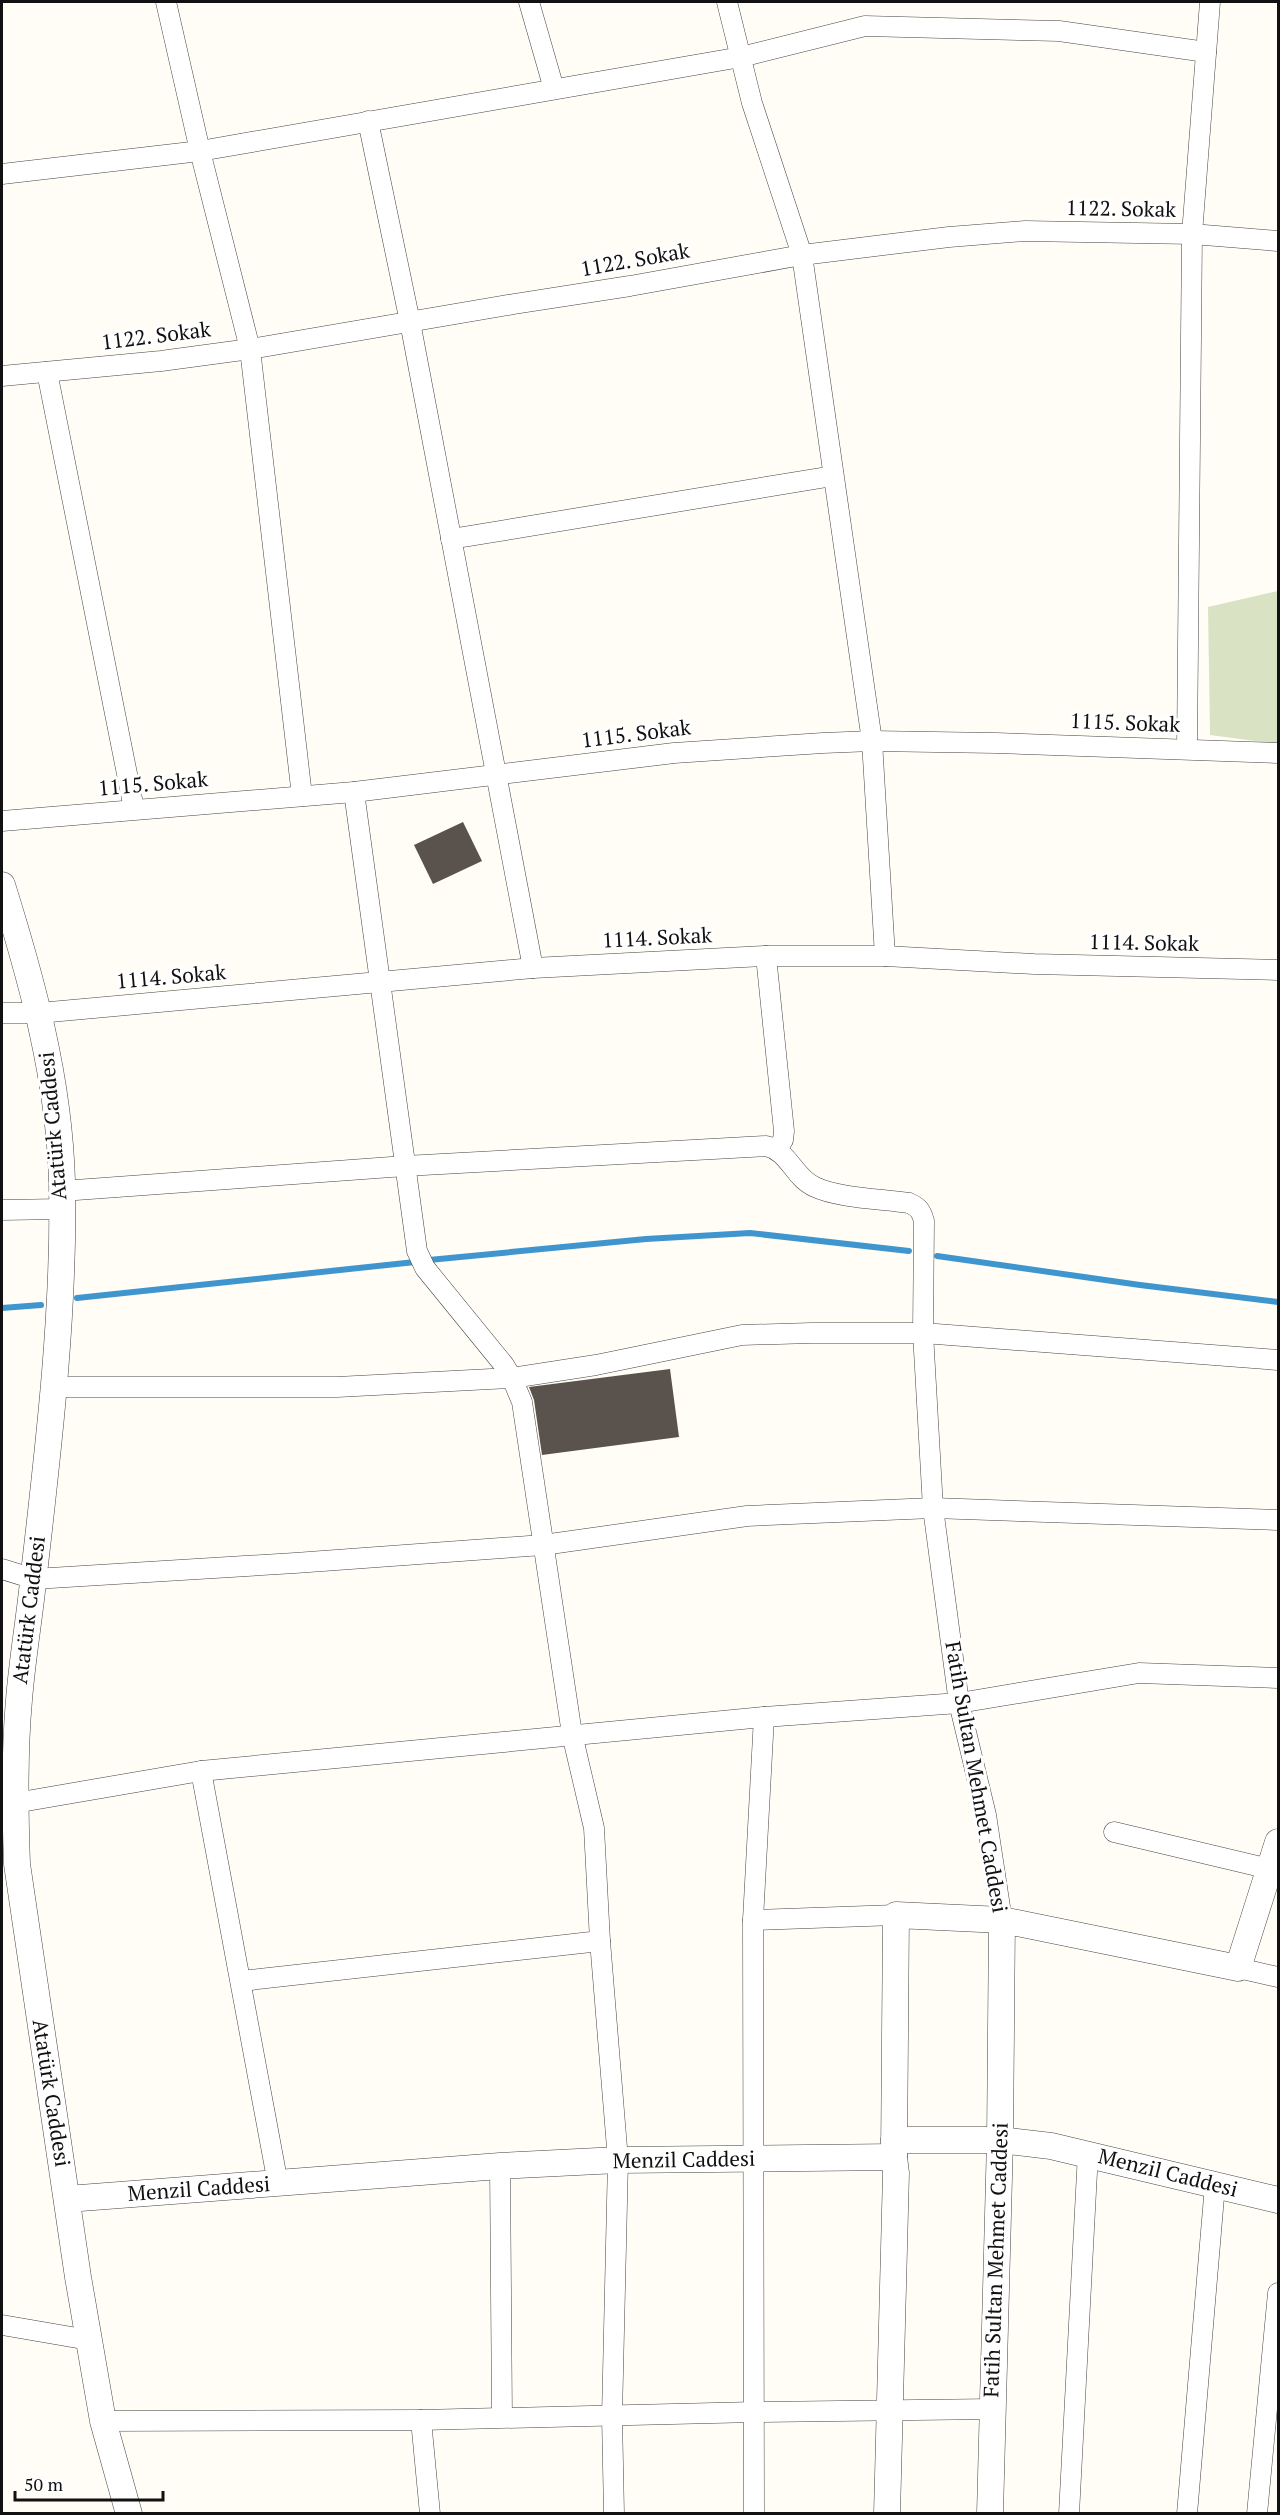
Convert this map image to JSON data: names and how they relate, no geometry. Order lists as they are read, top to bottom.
{
  "streets": {
    "street": [
      "1122. Sokak",
      "1115. Sokak",
      "1114. Sokak",
      "Atatürk Caddesi",
      "Fatih Sultan Mehmet Caddesi",
      "Menzil Caddesi"
    ]
  },
  "crossings": [
    ["1114. Sokak", "Atatürk Caddesi"],
    ["Atatürk Caddesi", "Menzil Caddesi"],
    ["Fatih Sultan Mehmet Caddesi", "Menzil Caddesi"]
  ],
  "scale_bar": "50 m"
}
